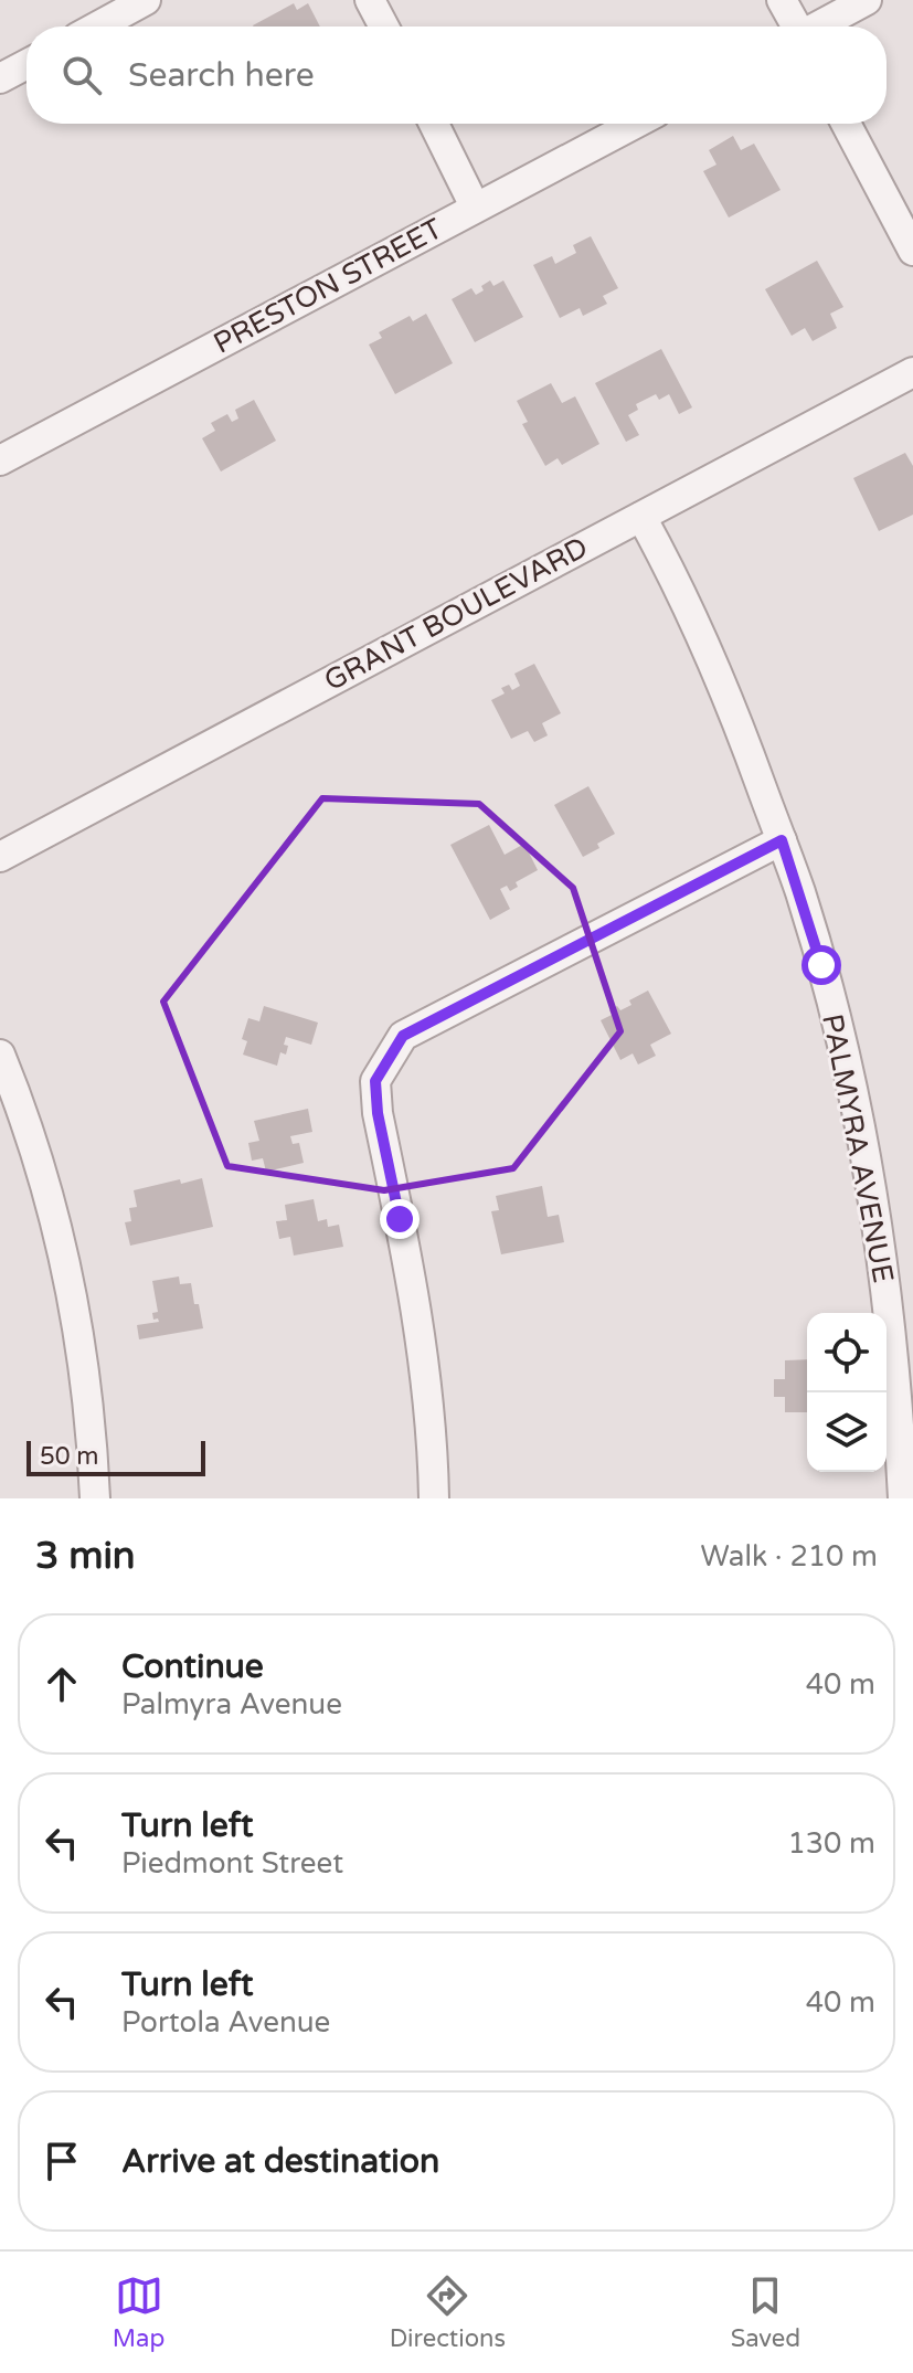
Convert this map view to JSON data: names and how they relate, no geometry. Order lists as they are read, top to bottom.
{
  "streets": {
    "street": ["PRESTON STREET", "GRANT BOULEVARD", "PALMYRA AVENUE"]
  },
  "crossings": [
    ["GRANT BOULEVARD", "PALMYRA AVENUE"]
  ],
  "scale_bar": "50 m",
  "page": {
    "search": "Search here",
    "scale": "50 m",
    "heading": ["3 min", "Walk · 210 m"],
    "list": [
      ["Continue", "Palmyra Avenue", "40 m"],
      ["Turn left", "Piedmont Street", "130 m"],
      ["Turn left", "Portola Avenue", "40 m"],
      "Arrive at destination"
    ],
    "nav": ["Map", "Directions", "Saved"]
  }
}
